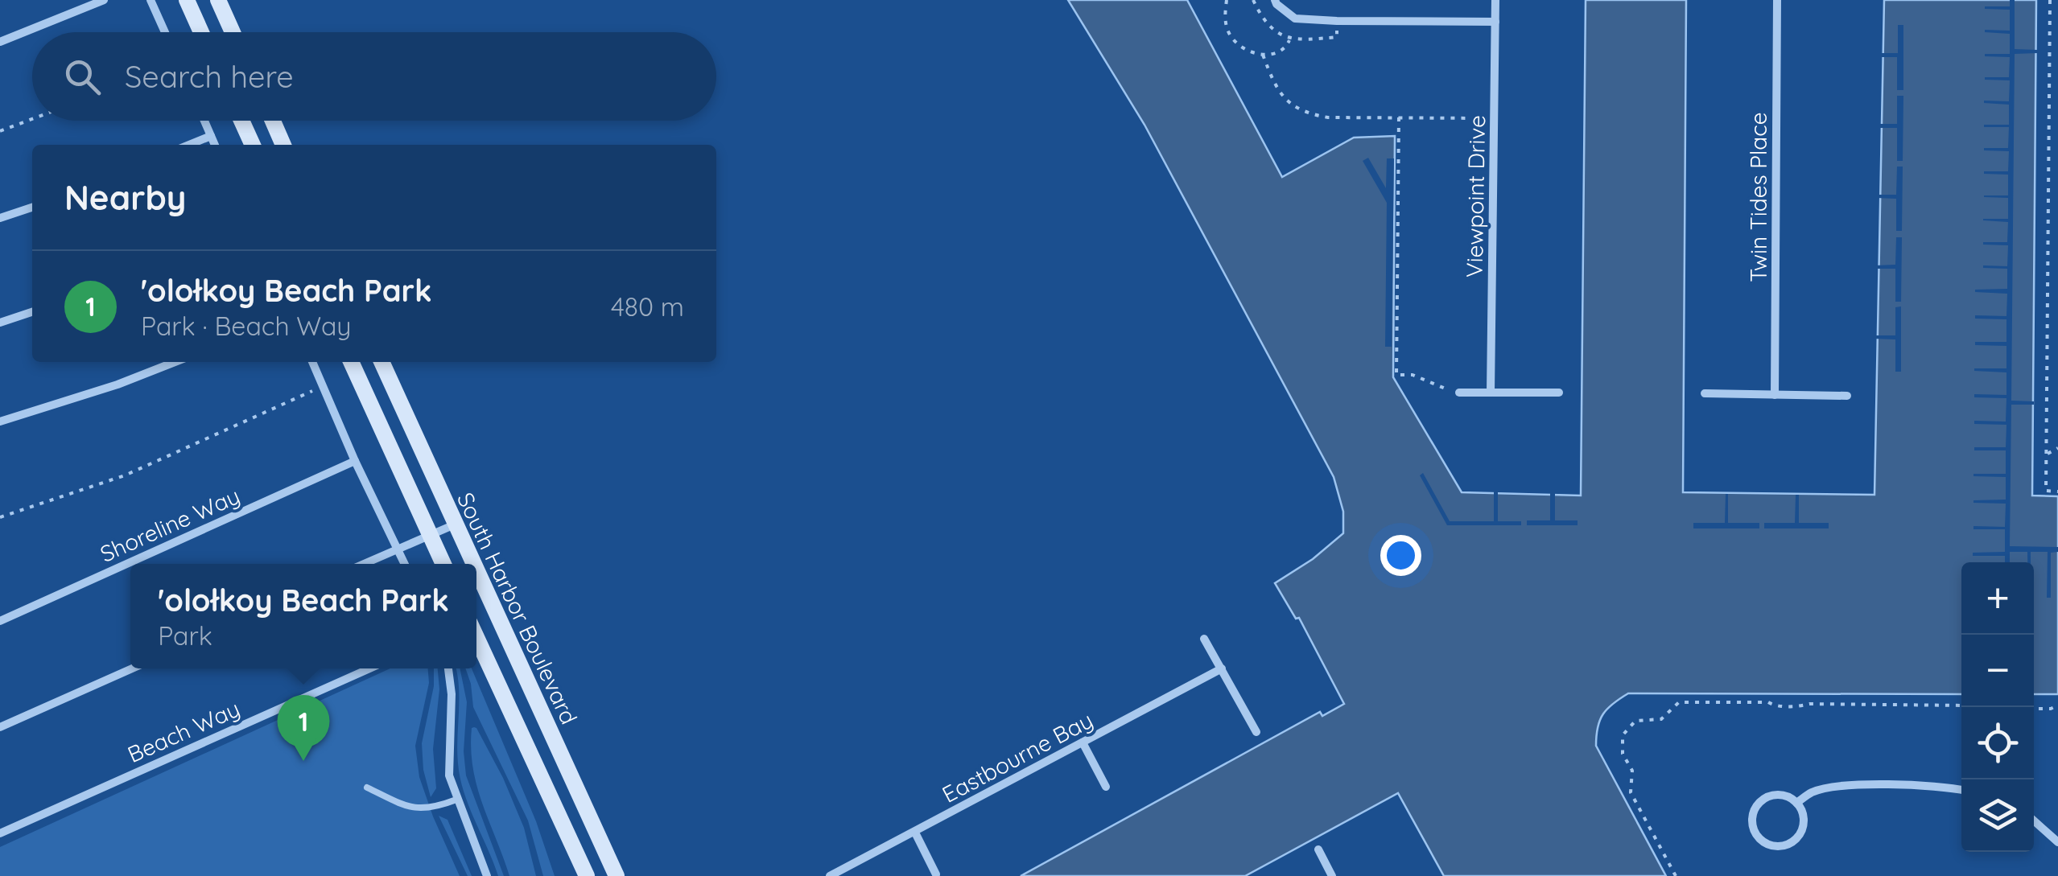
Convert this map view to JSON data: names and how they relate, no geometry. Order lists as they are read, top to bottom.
{
  "streets": {
    "main road": ["South Harbor Boulevard"],
    "street": [
      "Viewpoint Drive",
      "Twin Tides Place",
      "Shoreline Way",
      "Beach Way",
      "Eastbourne Bay"
    ]
  },
  "page": {
    "search": "Search here",
    "heading": "Nearby",
    "list": [
      {
        "mark": "1",
        "name": "'olołkoy Beach Park",
        "note": "Park · Beach Way",
        "value": "480 m"
      }
    ],
    "map_buttons": ["+", "−"],
    "popup": ["'olołkoy Beach Park", "Park"],
    "pins": "1"
  }
}
